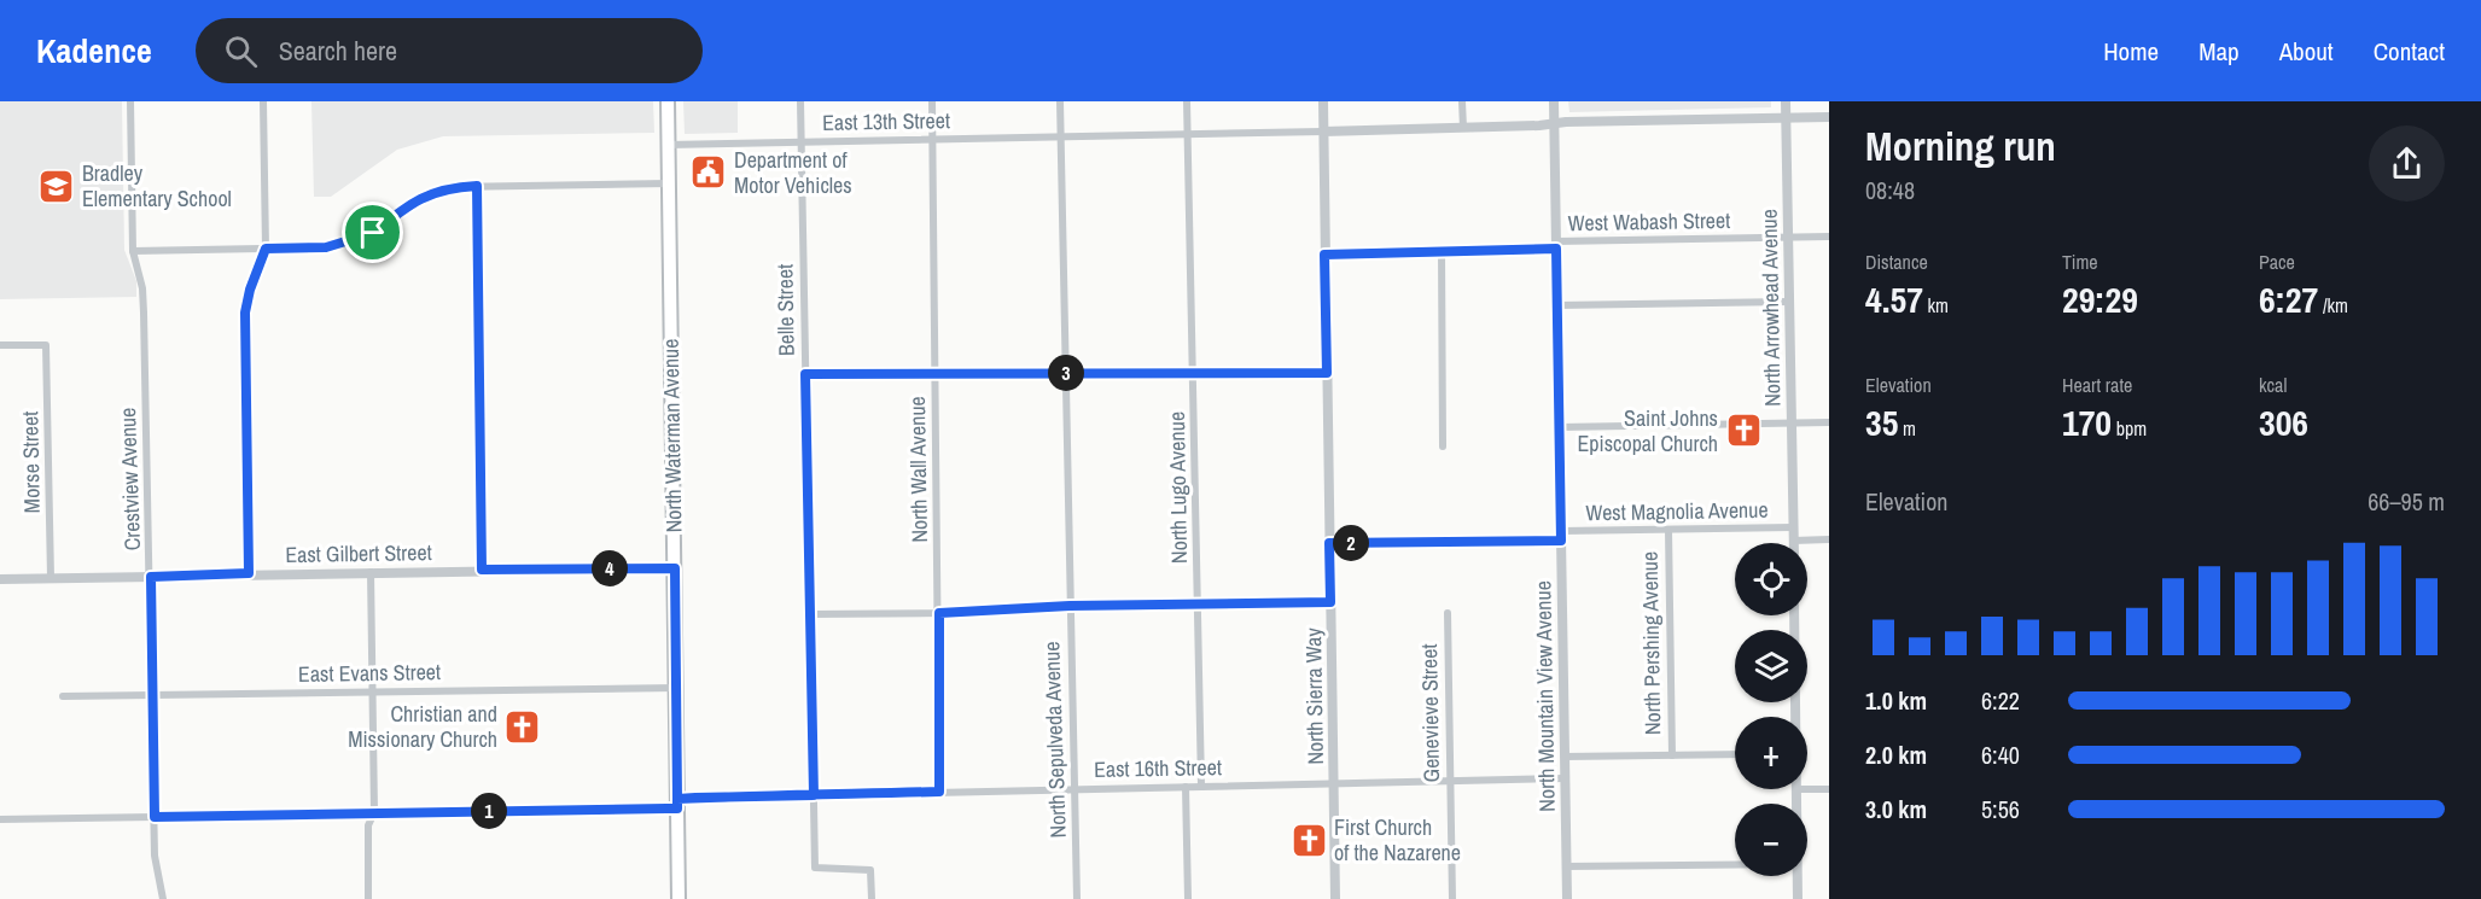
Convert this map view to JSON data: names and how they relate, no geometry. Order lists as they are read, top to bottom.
{
  "streets": {
    "main road": ["North Waterman Avenue"],
    "street": [
      "East 13th Street",
      "West Wabash Street",
      "North Arrowhead Avenue",
      "Belle Street",
      "Morse Street",
      "North Wall Avenue",
      "Crestview Avenue",
      "North Lugo Avenue",
      "West Magnolia Avenue",
      "East Gilbert Street",
      "North Pershing Avenue",
      "East Evans Street",
      "North Sierra Way",
      "North Mountain View Avenue",
      "Genevieve Street",
      "North Sepulveda Avenue",
      "East 16th Street"
    ]
  },
  "crossings": [
    ["East 13th Street", "Belle Street"],
    ["East 13th Street", "North Waterman Avenue"],
    ["East 13th Street", "North Wall Avenue"],
    ["East 13th Street", "North Lugo Avenue"],
    ["East 13th Street", "North Sierra Way"],
    ["East 13th Street", "North Sepulveda Avenue"],
    ["West Wabash Street", "North Arrowhead Avenue"],
    ["West Wabash Street", "North Sierra Way"],
    ["West Wabash Street", "North Mountain View Avenue"],
    ["North Arrowhead Avenue", "West Magnolia Avenue"],
    ["Belle Street", "East 16th Street"],
    ["North Waterman Avenue", "East Gilbert Street"],
    ["North Waterman Avenue", "East Evans Street"],
    ["North Waterman Avenue", "East 16th Street"],
    ["Morse Street", "East Gilbert Street"],
    ["North Wall Avenue", "East 16th Street"],
    ["Crestview Avenue", "East Gilbert Street"],
    ["Crestview Avenue", "East Evans Street"],
    ["Crestview Avenue", "East 16th Street"],
    ["North Lugo Avenue", "East 16th Street"],
    ["West Magnolia Avenue", "North Pershing Avenue"],
    ["West Magnolia Avenue", "North Sierra Way"],
    ["West Magnolia Avenue", "North Mountain View Avenue"],
    ["North Sierra Way", "East 16th Street"],
    ["North Mountain View Avenue", "East 16th Street"],
    ["Genevieve Street", "East 16th Street"],
    ["North Sepulveda Avenue", "East 16th Street"]
  ],
  "places": {
    "public building": ["Department of Motor Vehicles"],
    "school or university": ["Bradley Elementary School"],
    "church": ["Saint Johns Episcopal Church", "Christian and Missionary Church", "First Church of the Nazarene"]
  },
  "page": {
    "header": "Kadence",
    "search": "Search here",
    "nav": [
      "Home",
      "Map",
      "About",
      "Contact"
    ],
    "heading": ["Morning run", "08:48"],
    "stats": [
      ["Distance", "4.57 km"],
      ["Time", "29:29"],
      ["Pace", "6:27 /km"],
      ["Elevation", "35 m"],
      ["Heart rate", "170 bpm"],
      ["kcal", "306"]
    ],
    "pins": [
      "3",
      "2",
      "4",
      "1"
    ],
    "chart": ["Elevation", "66–95 m"],
    "map_buttons": ["+", "−"],
    "list": [
      {
        "name": "1.0 km",
        "note": "6:22"
      },
      {
        "name": "2.0 km",
        "note": "6:40"
      },
      {
        "name": "3.0 km",
        "note": "5:56"
      }
    ]
  }
}
